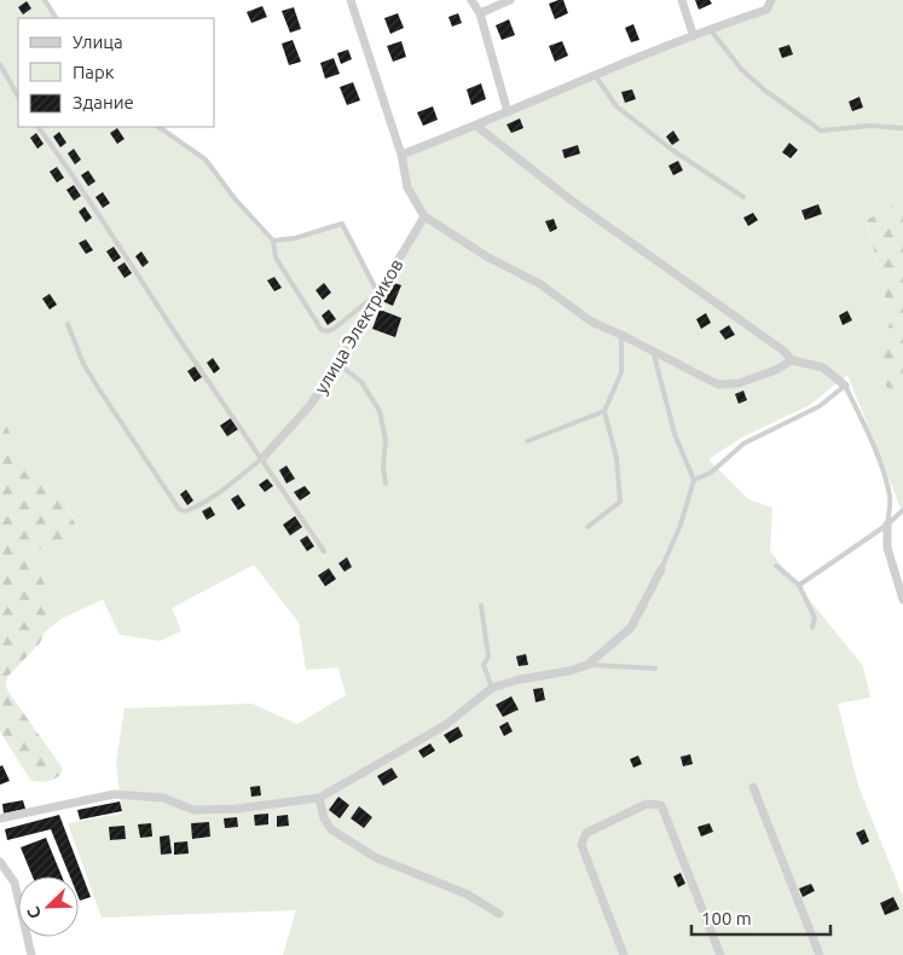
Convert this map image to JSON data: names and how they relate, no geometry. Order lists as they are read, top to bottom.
{
  "streets": {
    "street": ["улица Электриков"]
  },
  "legend": ["Улица", "Парк", "Здание"],
  "scale_bar": "100 m",
  "north": "bottom left"
}
